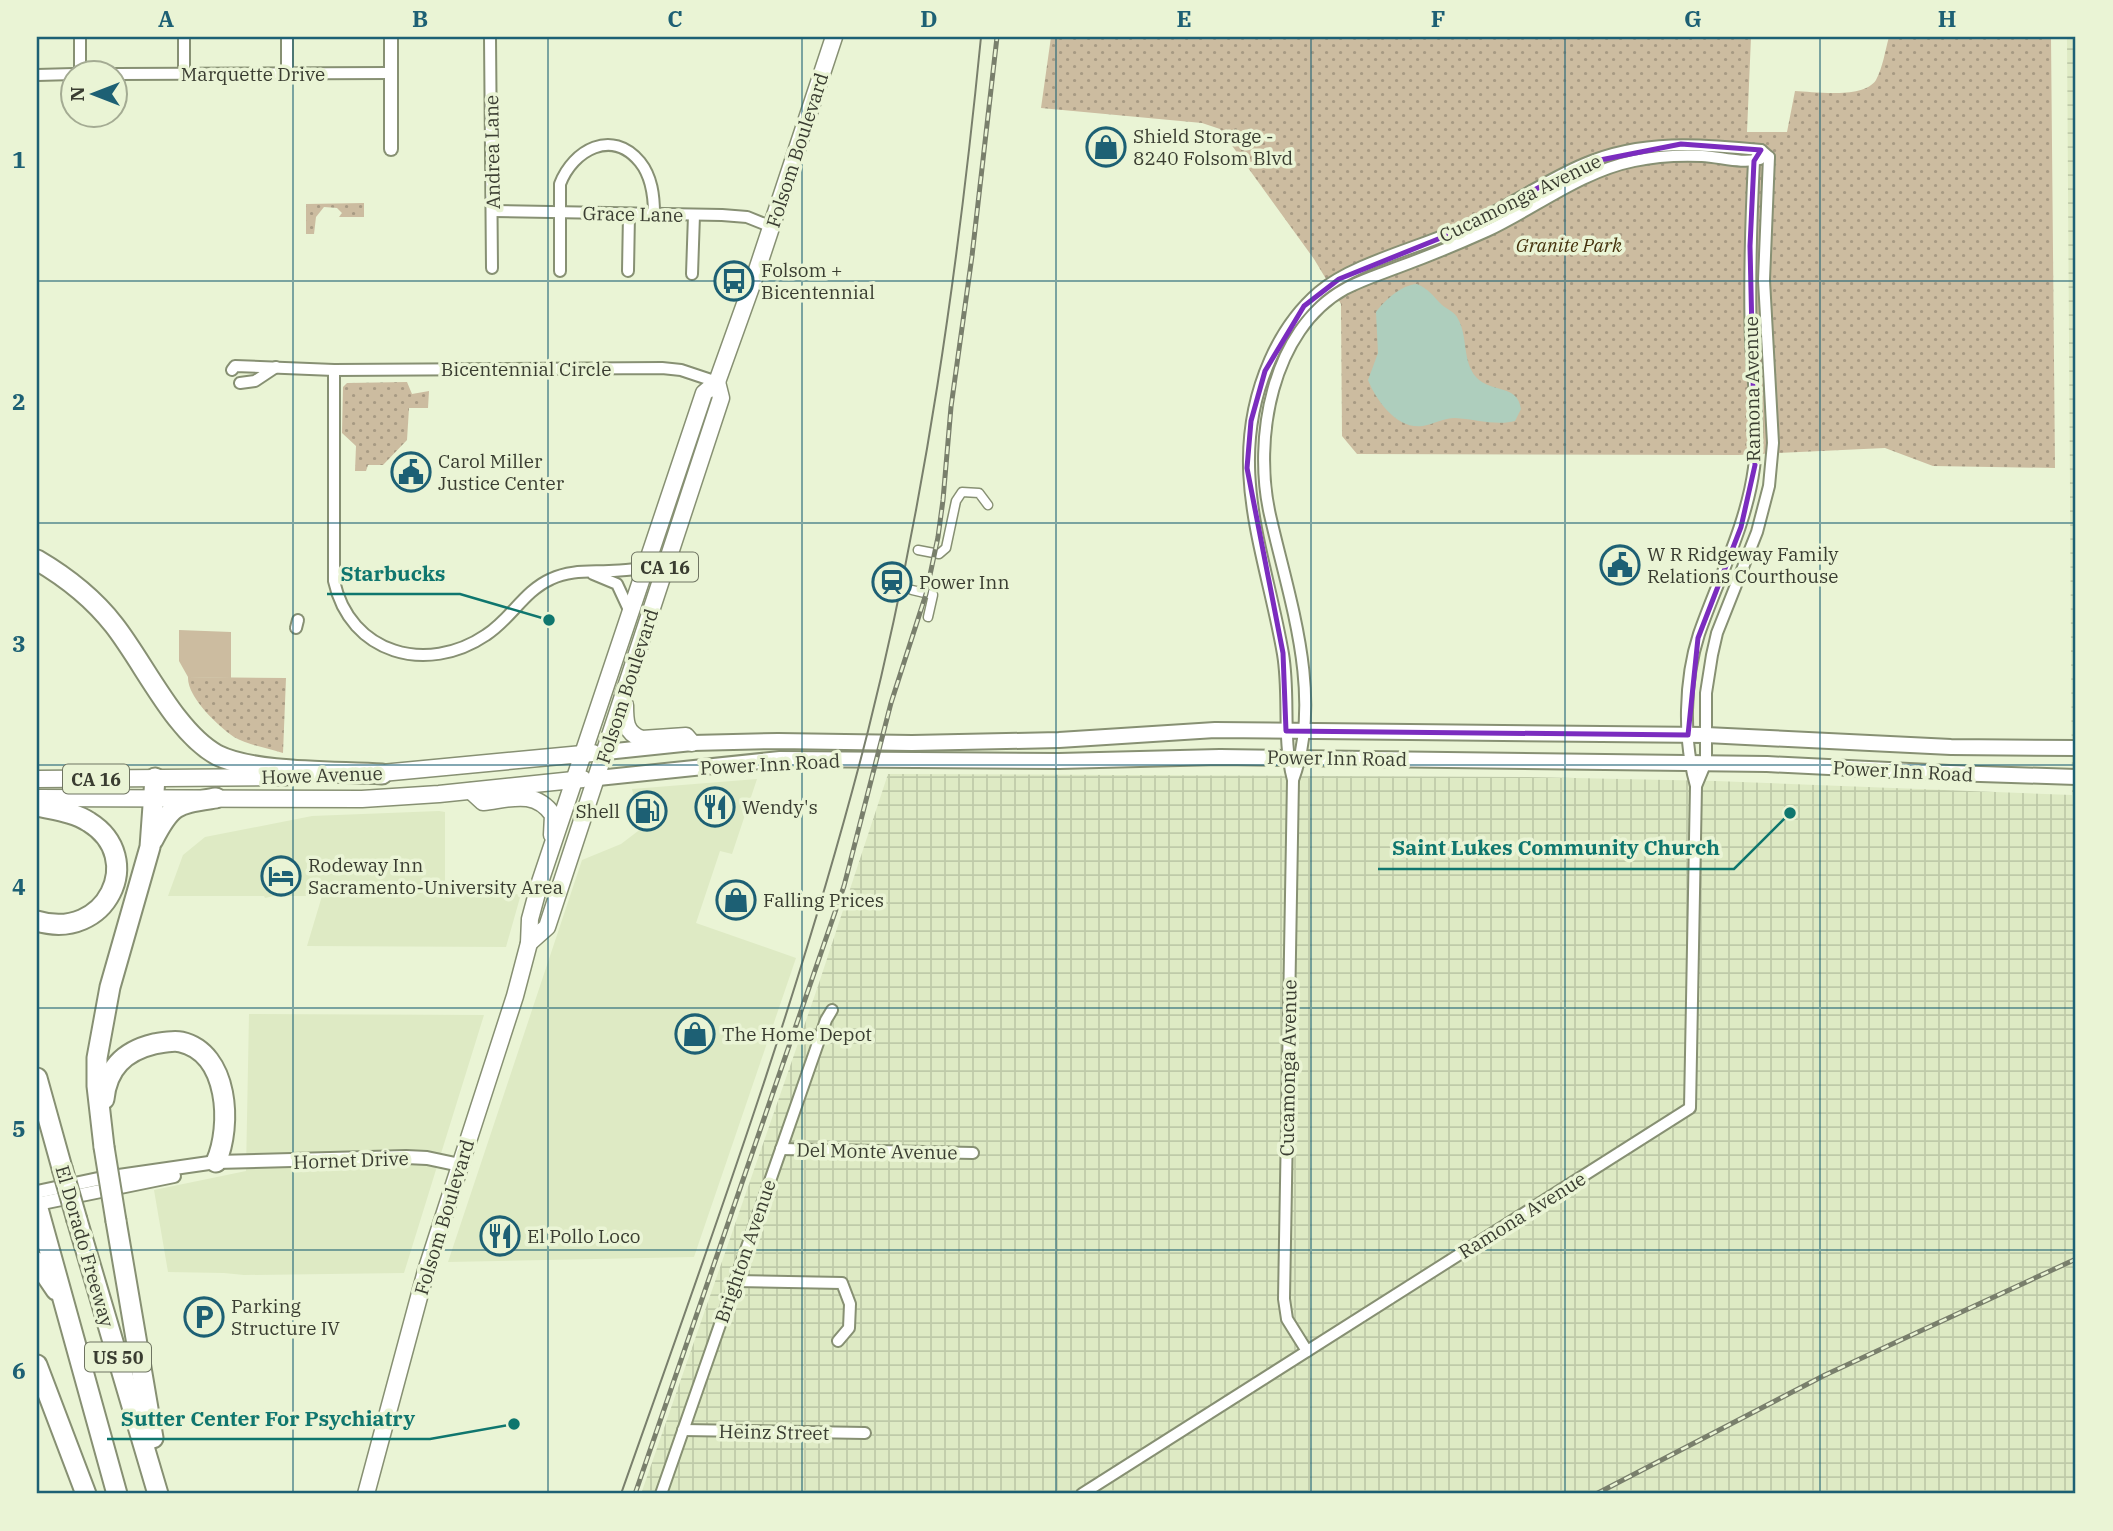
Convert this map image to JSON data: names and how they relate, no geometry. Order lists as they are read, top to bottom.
{
  "streets": {
    "highway": ["El Dorado Freeway", "US 50"],
    "main road": [
      "Folsom Boulevard",
      "CA 16",
      "Power Inn Road",
      "Howe Avenue"
    ],
    "street": [
      "Marquette Drive",
      "Andrea Lane",
      "Cucamonga Avenue",
      "Grace Lane",
      "Bicentennial Circle",
      "Ramona Avenue",
      "Del Monte Avenue",
      "Hornet Drive",
      "Brighton Avenue",
      "Heinz Street"
    ]
  },
  "crossings": [
    ["Folsom Boulevard", "Grace Lane"],
    ["Folsom Boulevard", "Bicentennial Circle"],
    ["Folsom Boulevard", "Power Inn Road"],
    ["Folsom Boulevard", "Howe Avenue"],
    ["Folsom Boulevard", "Hornet Drive"],
    ["Andrea Lane", "Grace Lane"],
    ["Cucamonga Avenue", "Ramona Avenue"],
    ["Cucamonga Avenue", "Power Inn Road"],
    ["Ramona Avenue", "Power Inn Road"],
    ["Power Inn Road", "Howe Avenue"],
    ["Del Monte Avenue", "Brighton Avenue"],
    ["Hornet Drive", "El Dorado Freeway"],
    ["Brighton Avenue", "Heinz Street"]
  ],
  "parks": ["Granite Park"],
  "places": {
    "shop": ["Shield Storage - 8240 Folsom Blvd", "Falling Prices", "The Home Depot"],
    "bus stop": ["Folsom + Bicentennial"],
    "public building": ["Carol Miller Justice Center", "W R Ridgeway Family Relations Courthouse"],
    "station": ["Power Inn"],
    "other": ["Starbucks", "Saint Lukes Community Church", "Sutter Center For Psychiatry"],
    "restaurant": ["Wendy's", "El Pollo Loco"],
    "fuel station": ["Shell"],
    "hotel": ["Rodeway Inn Sacramento-University Area"],
    "parking": ["Parking Structure IV"]
  },
  "north": "left",
  "grid": {
    "columns": [
      "A",
      "B",
      "C",
      "D",
      "E",
      "F",
      "G",
      "H"
    ],
    "rows": [
      "1",
      "2",
      "3",
      "4",
      "5",
      "6"
    ]
  }
}
